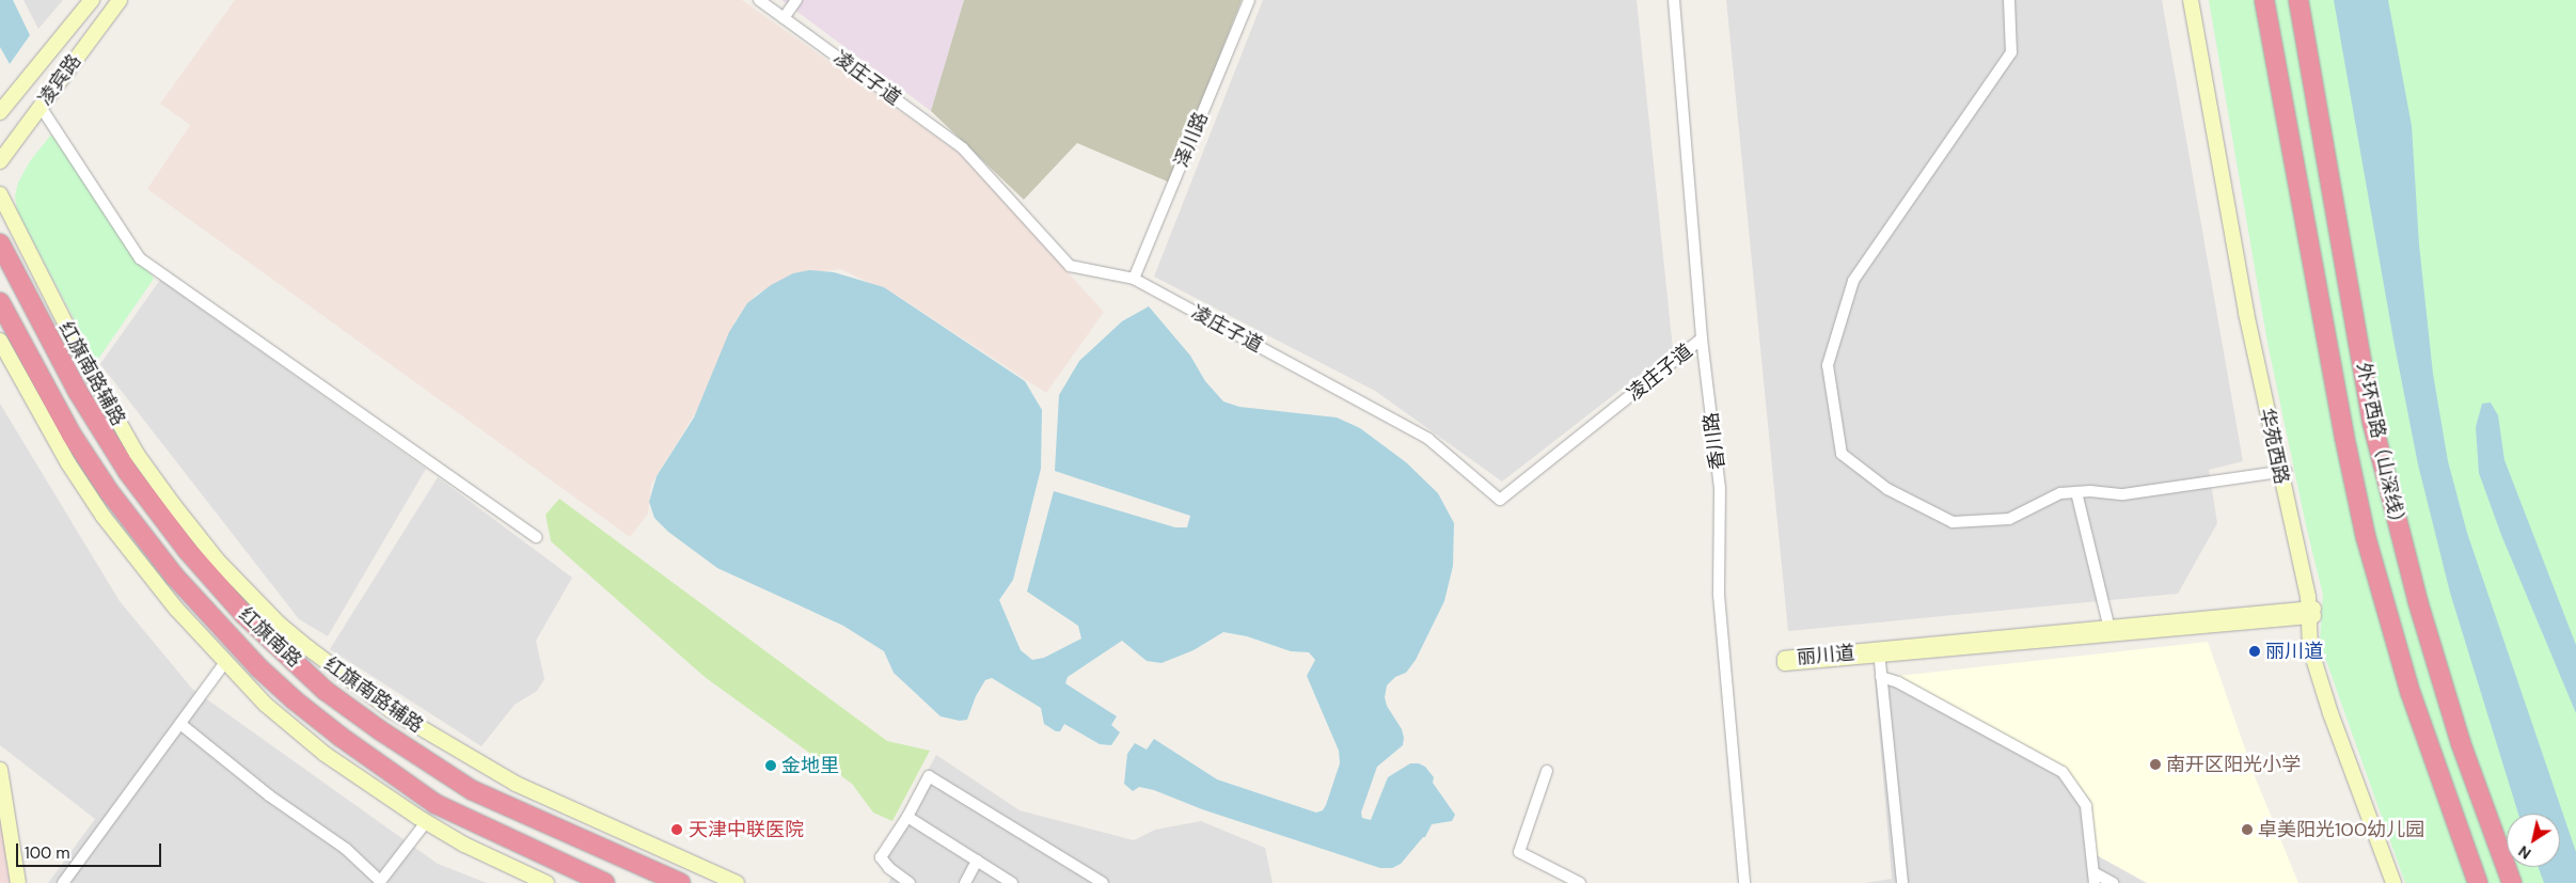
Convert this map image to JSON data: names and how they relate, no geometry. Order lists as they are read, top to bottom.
{
  "streets": {
    "highway": ["外环西路（山深线）", "红旗南路"],
    "main road": [
      "凌宾路",
      "红旗南路辅路",
      "华苑西路",
      "丽川道"
    ],
    "street": ["凌庄子道", "泽川路", "香川路"]
  },
  "crossings": [
    ["凌庄子道", "泽川路"],
    ["凌庄子道", "香川路"],
    ["华苑西路", "丽川道"]
  ],
  "places": [
    "丽川道",
    "南开区阳光小学",
    "金地里",
    "天津中联医院",
    "卓美阳光100幼儿园"
  ],
  "scale_bar": "100 m",
  "north": "bottom left"
}
